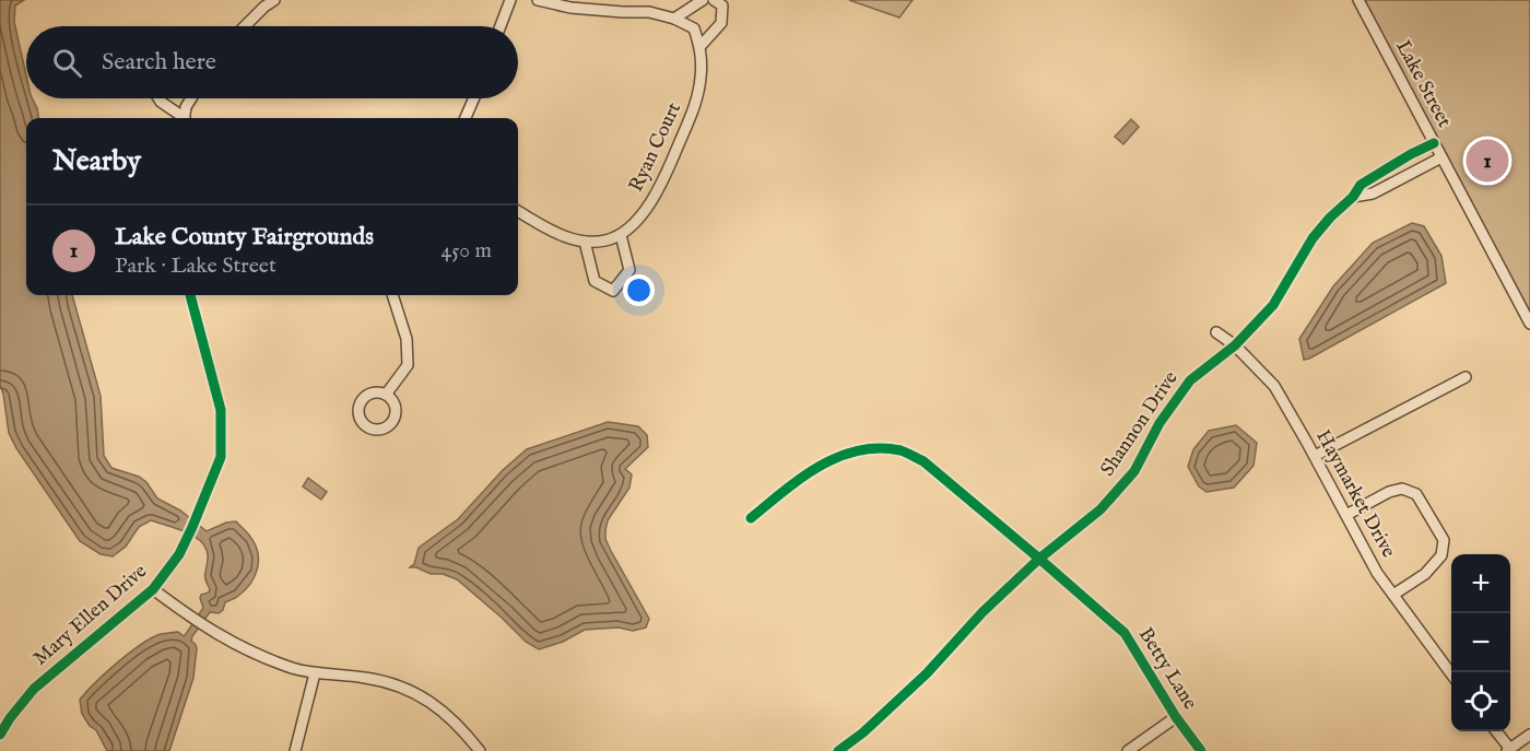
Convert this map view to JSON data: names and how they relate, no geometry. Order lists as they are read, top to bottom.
{
  "streets": {
    "street": [
      "Lake Street",
      "Ryan Court",
      "Shannon Drive",
      "Haymarket Drive",
      "Mary Ellen Drive",
      "Betty Lane"
    ]
  },
  "crossings": [
    ["Lake Street", "Shannon Drive"],
    ["Shannon Drive", "Haymarket Drive"],
    ["Shannon Drive", "Betty Lane"]
  ],
  "page": {
    "search": "Search here",
    "heading": "Nearby",
    "pins": "1",
    "list": [
      {
        "mark": "1",
        "name": "Lake County Fairgrounds",
        "note": "Park · Lake Street",
        "value": "450 m"
      }
    ],
    "map_buttons": ["+", "−"]
  }
}
